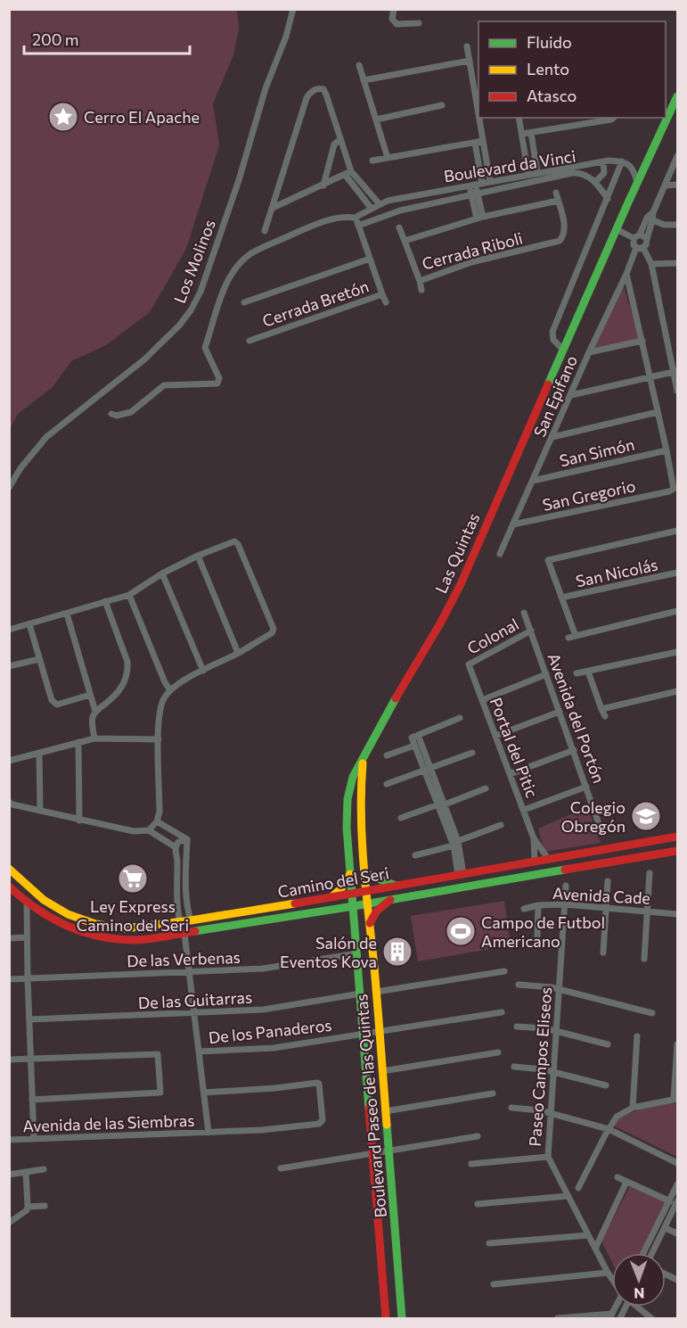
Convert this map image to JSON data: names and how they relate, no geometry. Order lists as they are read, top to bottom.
{
  "streets": {
    "main road": ["Las Quintas", "Camino del Seri", "Boulevard Paseo de las Quintas"],
    "street": [
      "Boulevard da Vinci",
      "Cerrada Riboli",
      "Los Molinos",
      "Cerrada Bretón",
      "San Epifano",
      "San Simón",
      "San Gregorio",
      "San Nicolás",
      "Colonal",
      "Avenida del Portón",
      "Portal del Pitic",
      "Avenida Cade",
      "De las Verbenas",
      "De las Guitarras",
      "De los Panaderos",
      "Paseo Campos Eliseos",
      "Avenida de las Siembras"
    ]
  },
  "crossings": [
    ["Boulevard da Vinci", "Cerrada Bretón"],
    ["San Epifano", "San Simón"],
    ["San Epifano", "San Gregorio"],
    ["San Simón", "San Gregorio"],
    ["Las Quintas", "Camino del Seri"],
    ["Las Quintas", "Boulevard Paseo de las Quintas"],
    ["Colonal", "Avenida del Portón"],
    ["Colonal", "Portal del Pitic"],
    ["Portal del Pitic", "Camino del Seri"],
    ["Camino del Seri", "Boulevard Paseo de las Quintas"],
    ["Avenida Cade", "Paseo Campos Eliseos"],
    ["De las Verbenas", "Boulevard Paseo de las Quintas"],
    ["De las Guitarras", "Boulevard Paseo de las Quintas"],
    ["De los Panaderos", "Boulevard Paseo de las Quintas"]
  ],
  "places": {
    "place": ["Cerro El Apache"],
    "school or university": ["Colegio Obregón"],
    "supermarket": ["Ley Express Camino del Seri"],
    "sports": ["Campo de Futbol Americano"],
    "building": ["Salón de Eventos Kova"]
  },
  "legend": ["Fluido", "Lento", "Atasco"],
  "scale_bar": "200 m",
  "north": "bottom"
}
